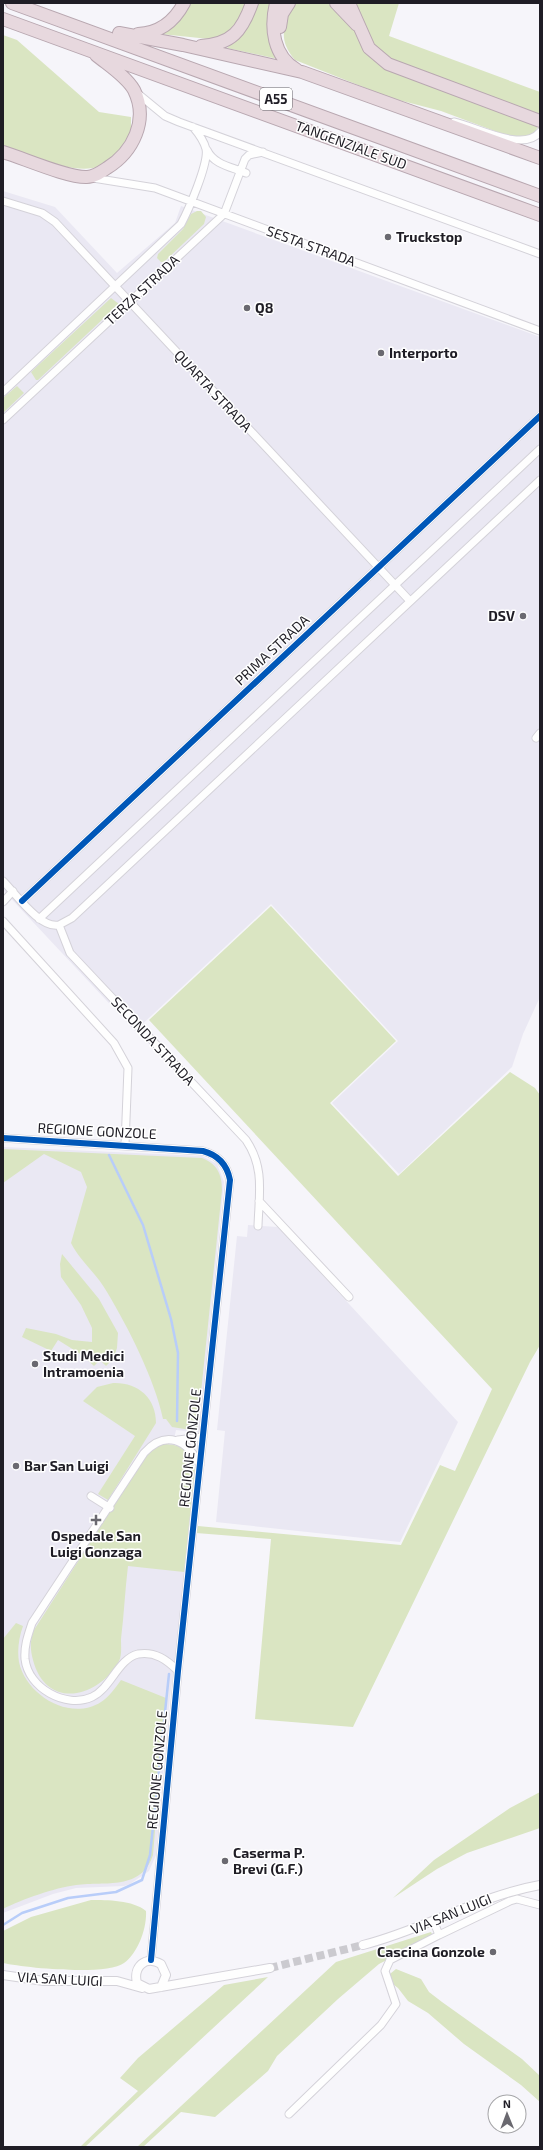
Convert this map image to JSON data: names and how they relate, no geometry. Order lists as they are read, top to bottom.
{
  "streets": {
    "highway": ["A55", "TANGENZIALE SUD"],
    "street": [
      "SESTA STRADA",
      "TERZA STRADA",
      "QUARTA STRADA",
      "PRIMA STRADA",
      "SECONDA STRADA",
      "REGIONE GONZOLE",
      "VIA SAN LUIGI"
    ]
  },
  "crossings": [
    ["SESTA STRADA", "TERZA STRADA"],
    ["TERZA STRADA", "QUARTA STRADA"],
    ["QUARTA STRADA", "PRIMA STRADA"],
    ["REGIONE GONZOLE", "VIA SAN LUIGI"]
  ],
  "places": {
    "other": [
      "Truckstop",
      "Q8",
      "Interporto",
      "DSV",
      "Studi Medici Intramoenia",
      "Bar San Luigi",
      "Caserma P. Brevi (G.F.)",
      "Cascina Gonzole"
    ],
    "health": ["Ospedale San Luigi Gonzaga"]
  },
  "north": "top"
}
